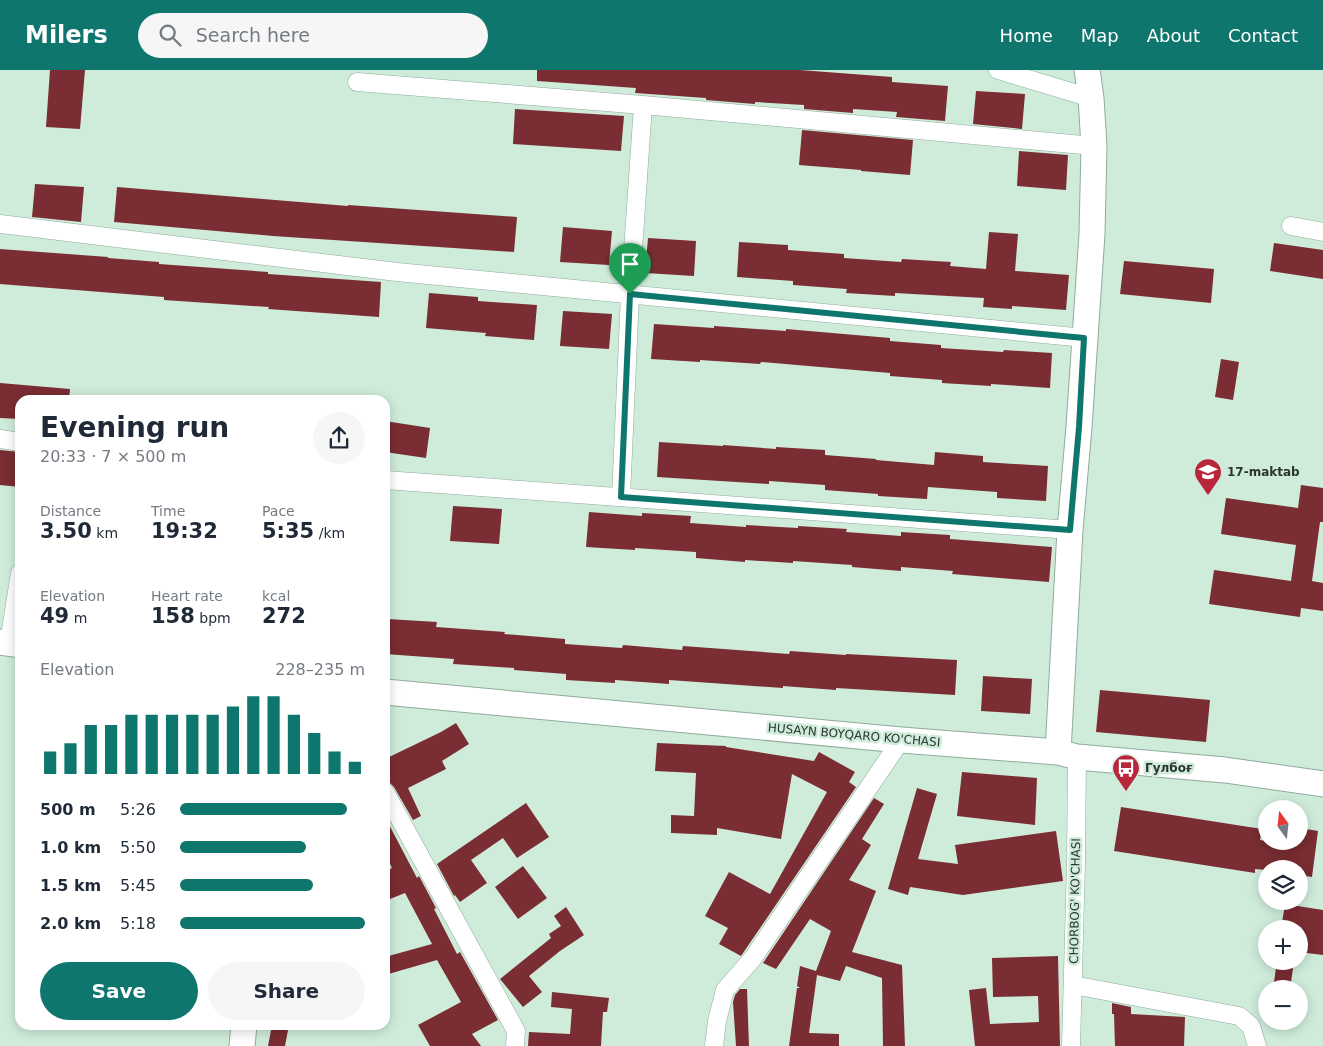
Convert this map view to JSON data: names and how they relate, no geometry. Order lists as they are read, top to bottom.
{
  "streets": {
    "main road": ["HUSAYN BOYQARO KO'CHASI"],
    "street": ["СHORBOG' KO'CHASI"]
  },
  "crossings": [
    ["HUSAYN BOYQARO KO'CHASI", "СHORBOG' KO'CHASI"]
  ],
  "places": {
    "school or university": ["17-maktab"],
    "bus stop": ["Гулбоғ"]
  },
  "north": "top",
  "page": {
    "header": "Milers",
    "search": "Search here",
    "nav": [
      "Home",
      "Map",
      "About",
      "Contact"
    ],
    "heading": ["Evening run", "20:33 · 7 × 500 m"],
    "stats": [
      ["Distance", "3.50 km"],
      ["Time", "19:32"],
      ["Pace", "5:35 /km"],
      ["Elevation", "49 m"],
      ["Heart rate", "158 bpm"],
      ["kcal", "272"]
    ],
    "chart": ["Elevation", "228–235 m"],
    "list": [
      {
        "name": "500 m",
        "note": "5:26"
      },
      {
        "name": "1.0 km",
        "note": "5:50"
      },
      {
        "name": "1.5 km",
        "note": "5:45"
      },
      {
        "name": "2.0 km",
        "note": "5:18"
      }
    ],
    "map_buttons": ["+", "−"],
    "buttons": ["Save", "Share"]
  }
}
